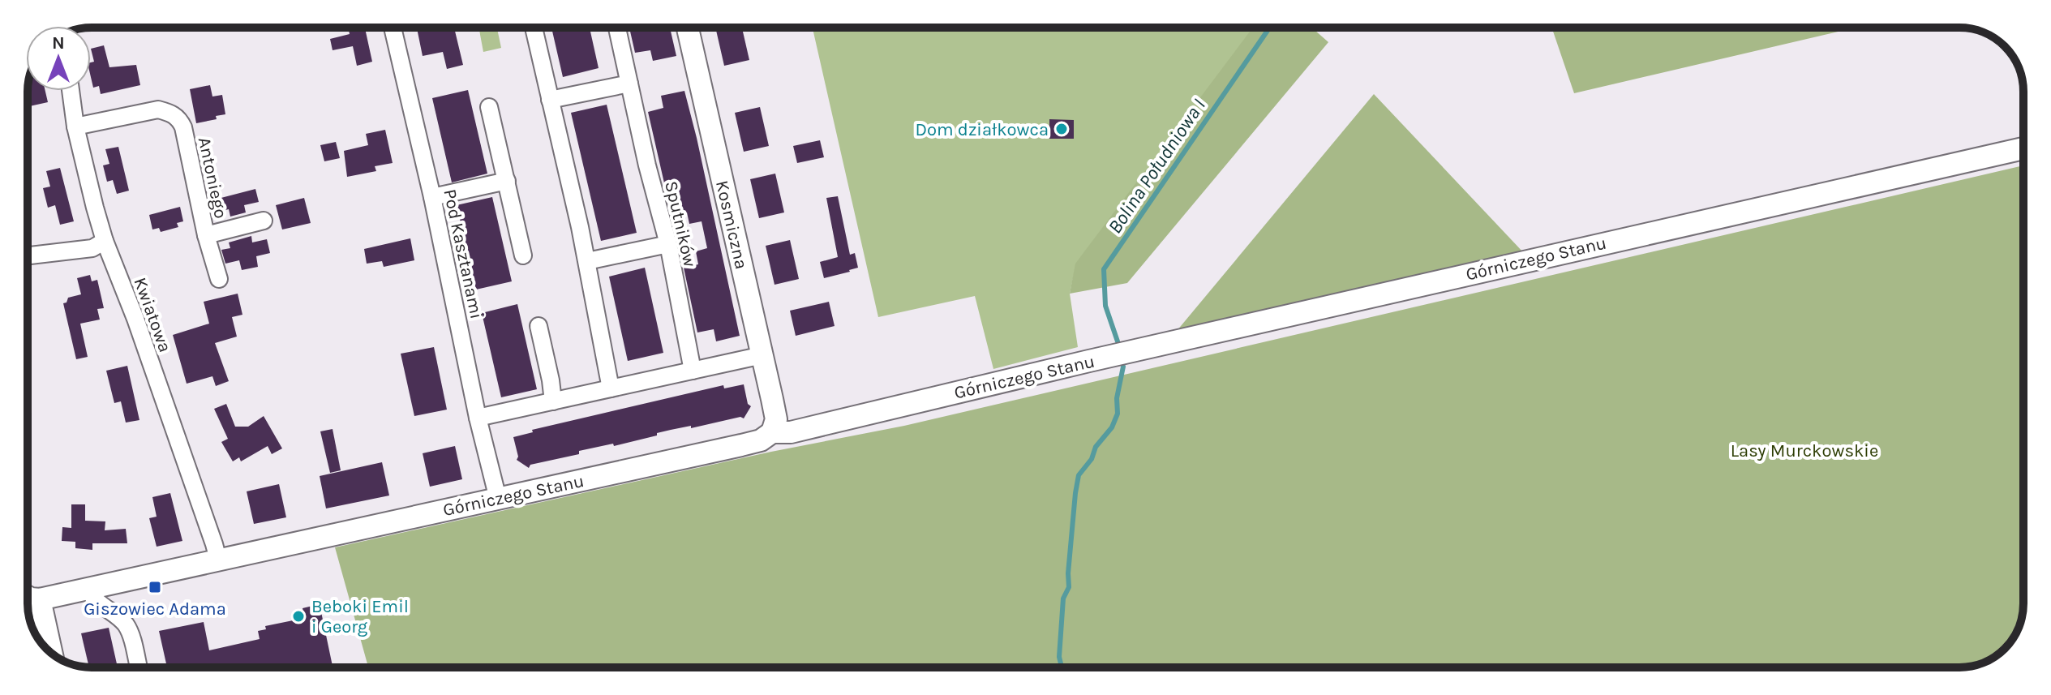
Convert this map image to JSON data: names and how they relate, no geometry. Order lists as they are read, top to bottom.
{
  "streets": {
    "street": [
      "Antoniego",
      "Sputników",
      "Kosmiczna",
      "Pod Kasztanami",
      "Górniczego Stanu",
      "Kwiatowa"
    ]
  },
  "crossings": [
    ["Antoniego", "Kwiatowa"],
    ["Kosmiczna", "Górniczego Stanu"],
    ["Pod Kasztanami", "Górniczego Stanu"],
    ["Górniczego Stanu", "Kwiatowa"]
  ],
  "water": ["Bolina Południowa I"],
  "parks": ["Lasy Murckowskie"],
  "places": {
    "other": ["Dom działkowca", "Beboki Emil i Georg"],
    "transit": ["Giszowiec Adama"]
  },
  "north": "top"
}
